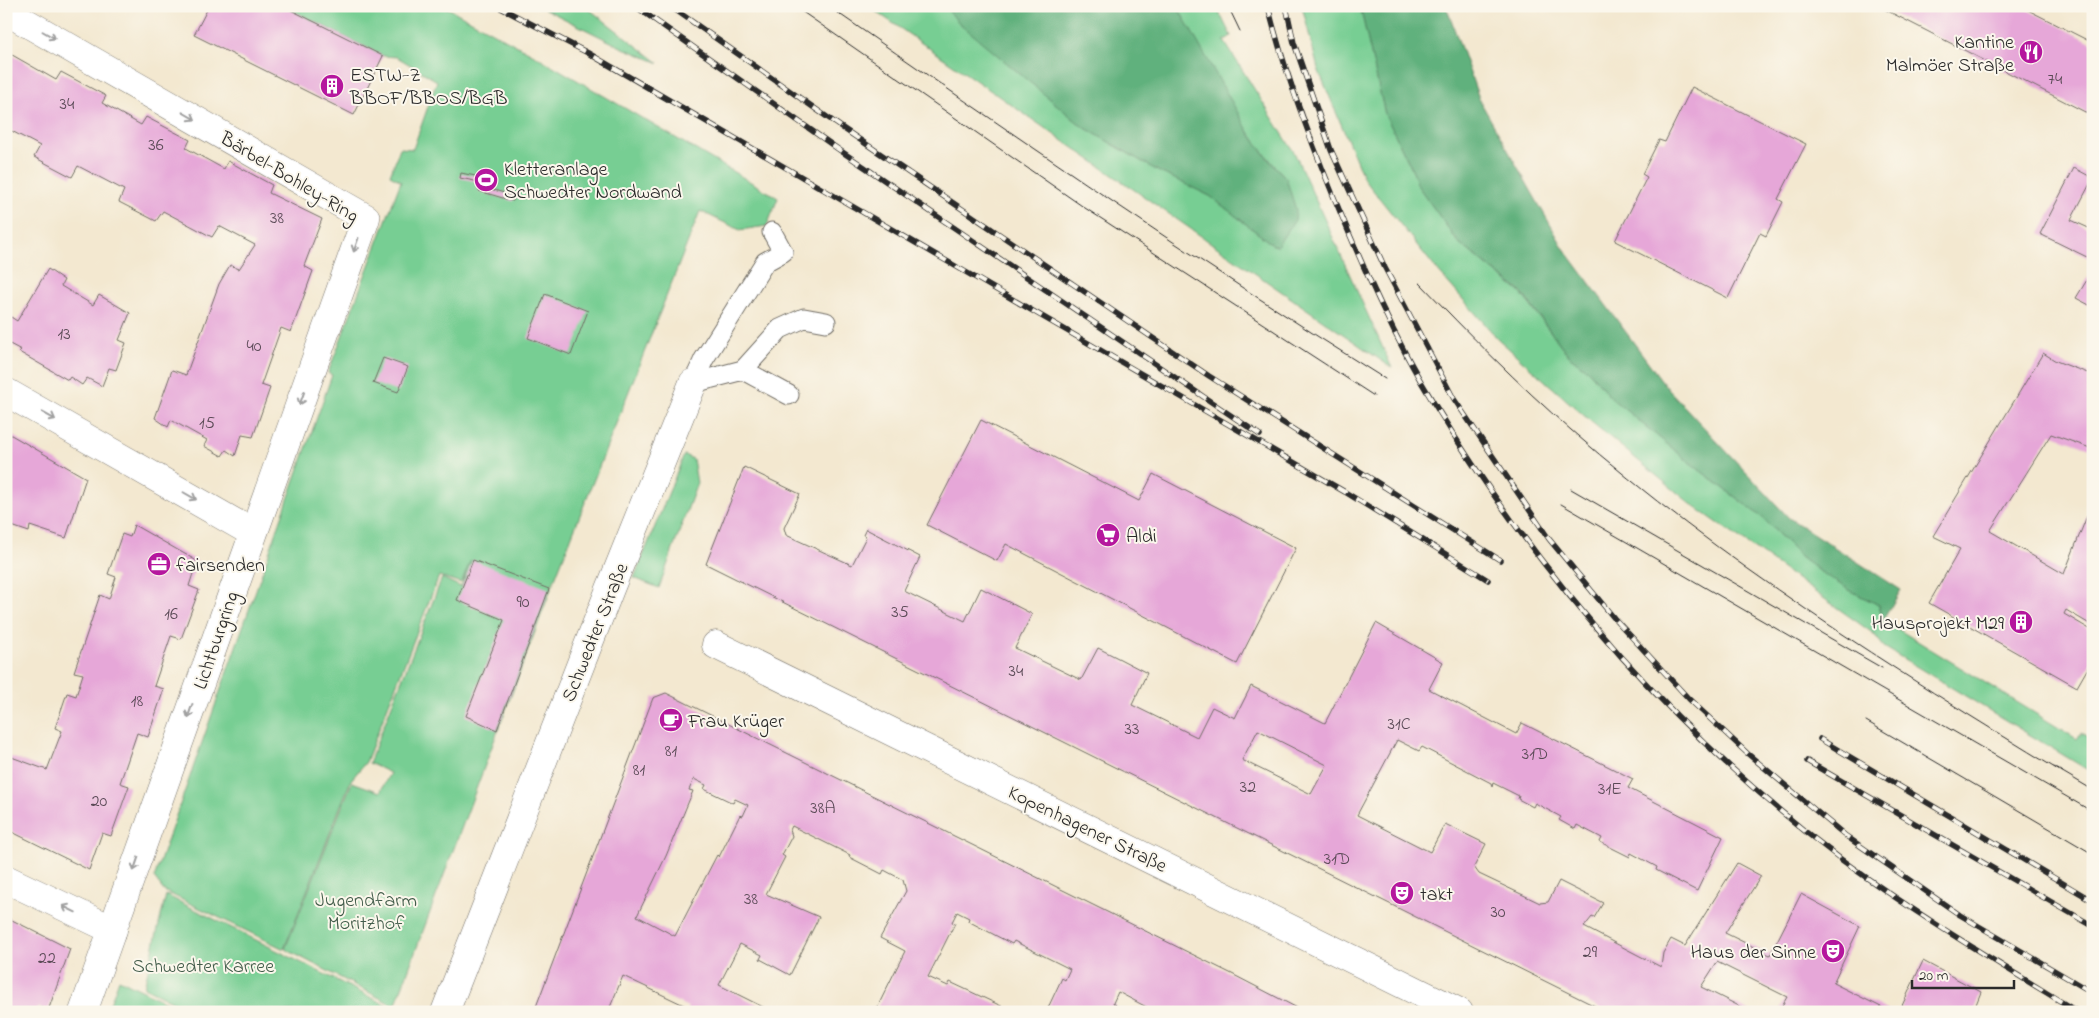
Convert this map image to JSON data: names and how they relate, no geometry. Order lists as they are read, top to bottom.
{
  "streets": {
    "street": [
      "Bärbel-Bohley-Ring",
      "Schwedter Straße",
      "Lichtburgring",
      "Kopenhagener Straße"
    ]
  },
  "crossings": [
    ["Bärbel-Bohley-Ring", "Lichtburgring"]
  ],
  "one_way": ["Lichtburgring"],
  "parks": ["Jugendfarm Moritzhof", "Schwedter Karree"],
  "places": {
    "restaurant": ["Kantine Malmöer Straße"],
    "building": ["ESTW-Z BBOF/BBOS/BGB", "Hausprojekt M29"],
    "sports": ["Kletteranlage Schwedter Nordwand"],
    "supermarket": ["Aldi"],
    "office": ["fairsenden"],
    "cafe": ["Frau Krüger"],
    "theatre": ["takt", "Haus der Sinne"]
  },
  "house_numbers": [
    "74",
    "34",
    "36",
    "38",
    "13",
    "40",
    "15",
    "90",
    "35",
    "16",
    "34",
    "18",
    "31C",
    "33",
    "81",
    "31D",
    "81",
    "32",
    "31E",
    "20",
    "38A",
    "31D",
    "38",
    "30",
    "29",
    "22"
  ],
  "scale_bar": "20 m"
}
